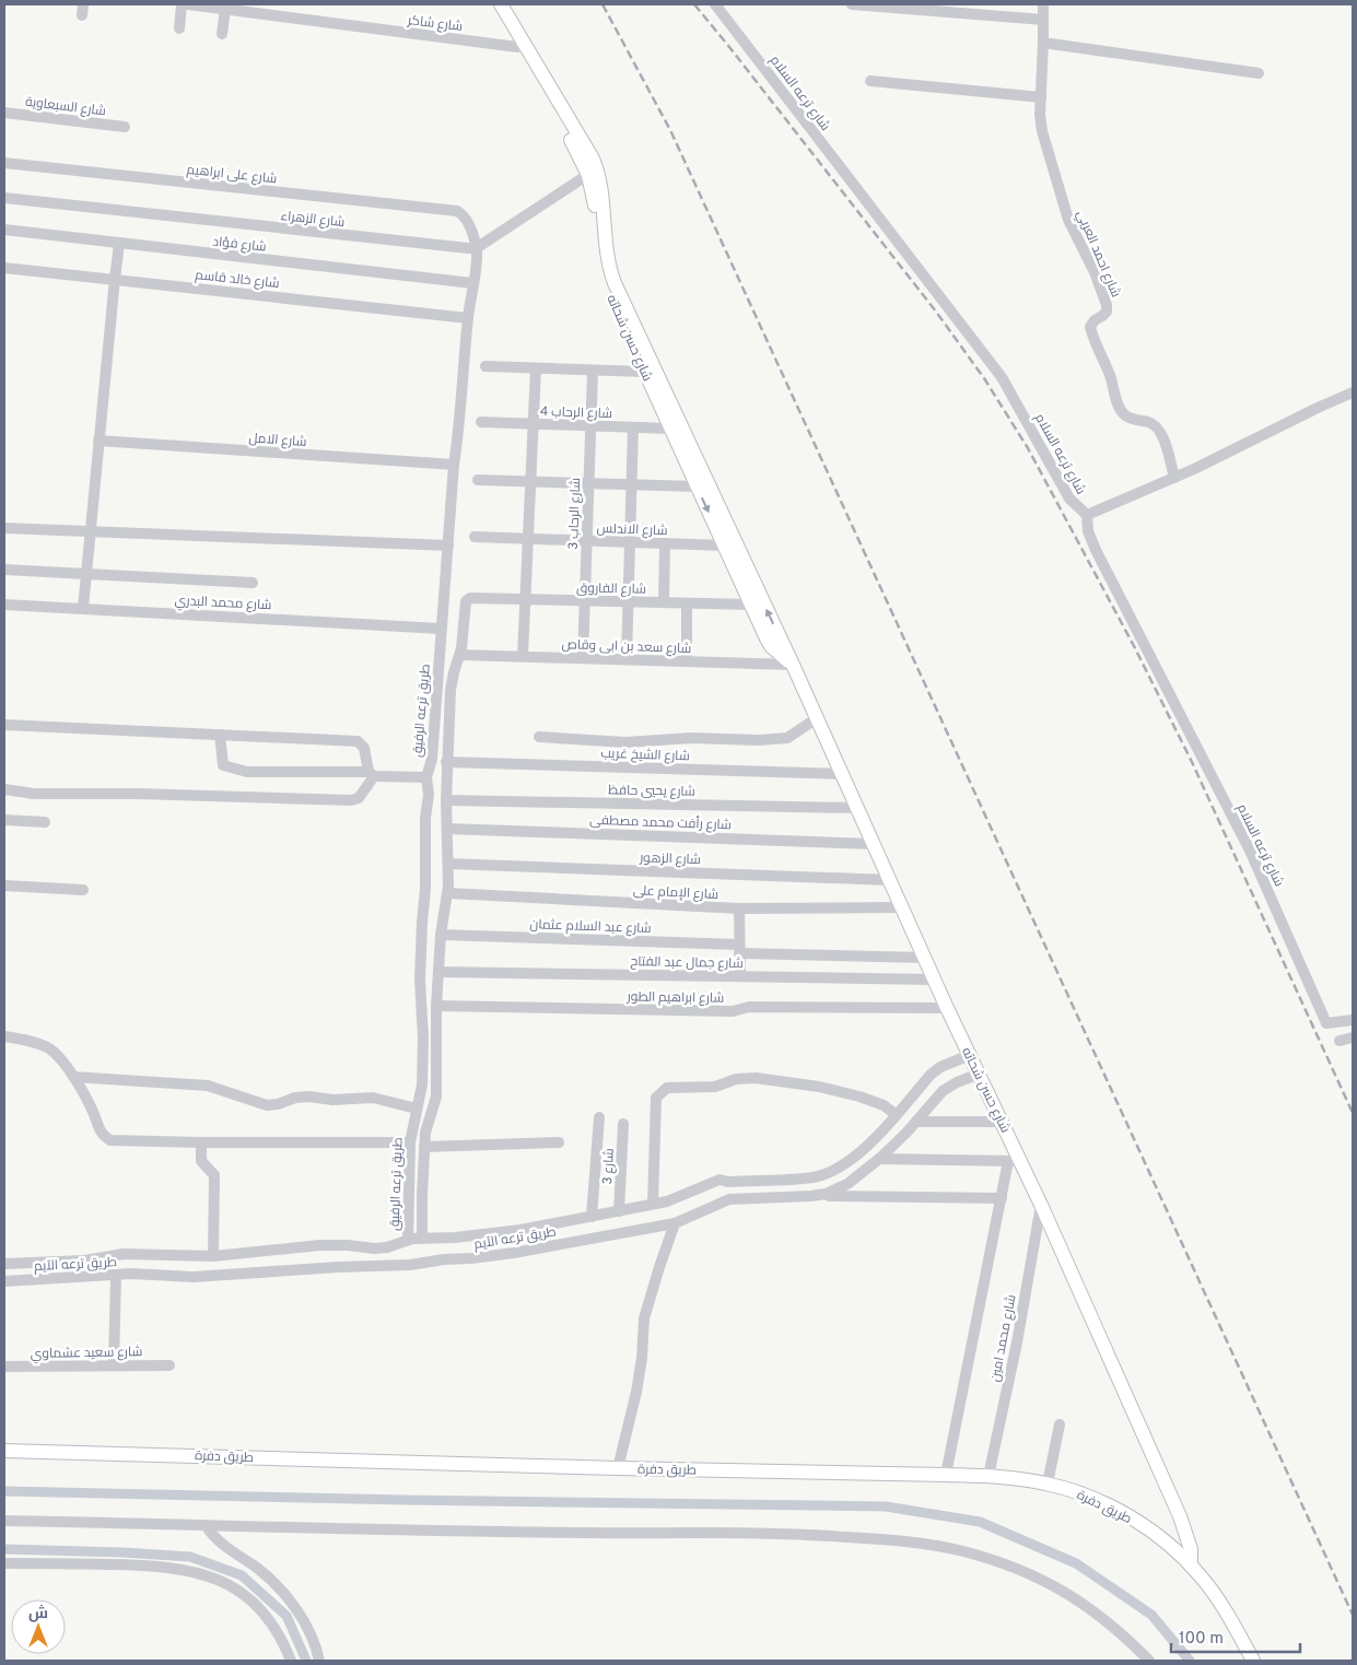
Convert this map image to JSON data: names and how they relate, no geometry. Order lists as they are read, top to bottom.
{
  "streets": {
    "main road": ["شارع حسن شحاته", "طريق دفرة"],
    "street": [
      "شارع شاكر",
      "شارع ترعه السلام",
      "شارع السبعاوية",
      "شارع على ابراهيم",
      "شارع الزهراء",
      "شارع فؤاد",
      "شارع احمد العربي",
      "شارع خالد قاسم",
      "شارع الرحاب 4",
      "شارع الامل",
      "شارع الرحاب 3",
      "شارع الاندلس",
      "شارع الفاروق",
      "شارع محمد البدري",
      "شارع سعد بن ابى وقاص",
      "طريق ترعه الرفيق",
      "شارع الشيخ غريب",
      "شارع يحيي حافظ",
      "شارع رأفت محمد مصطفى",
      "شارع الزهور",
      "شارع الإمام على",
      "شارع عبد السلام عثمان",
      "شارع جمال عبد الفتاح",
      "شارع ابراهيم الطور",
      "شارع 3",
      "طريق ترعه الآيم",
      "شارع محمد امين",
      "شارع سعيد عشماوي"
    ]
  },
  "crossings": [
    ["شارع شاكر", "شارع حسن شحاته"],
    ["شارع على ابراهيم", "شارع الزهراء"],
    ["شارع على ابراهيم", "طريق ترعه الرفيق"],
    ["شارع الزهراء", "طريق ترعه الرفيق"],
    ["شارع فؤاد", "طريق ترعه الرفيق"],
    ["شارع خالد قاسم", "طريق ترعه الرفيق"],
    ["شارع حسن شحاته", "شارع الرحاب 4"],
    ["شارع حسن شحاته", "شارع الاندلس"],
    ["شارع حسن شحاته", "شارع الفاروق"],
    ["شارع حسن شحاته", "شارع سعد بن ابى وقاص"],
    ["شارع حسن شحاته", "شارع الشيخ غريب"],
    ["شارع حسن شحاته", "شارع يحيي حافظ"],
    ["شارع حسن شحاته", "شارع رأفت محمد مصطفى"],
    ["شارع حسن شحاته", "شارع الزهور"],
    ["شارع حسن شحاته", "شارع الإمام على"],
    ["شارع حسن شحاته", "شارع عبد السلام عثمان"],
    ["شارع حسن شحاته", "شارع جمال عبد الفتاح"],
    ["شارع حسن شحاته", "شارع ابراهيم الطور"],
    ["شارع حسن شحاته", "طريق ترعه الآيم"],
    ["شارع حسن شحاته", "شارع محمد امين"],
    ["شارع حسن شحاته", "طريق دفرة"],
    ["شارع الرحاب 4", "شارع الرحاب 3"],
    ["شارع الامل", "طريق ترعه الرفيق"],
    ["شارع الرحاب 3", "شارع الاندلس"],
    ["شارع الرحاب 3", "شارع الفاروق"],
    ["شارع الرحاب 3", "شارع سعد بن ابى وقاص"],
    ["شارع الفاروق", "طريق ترعه الرفيق"],
    ["شارع محمد البدري", "طريق ترعه الرفيق"],
    ["شارع سعد بن ابى وقاص", "طريق ترعه الرفيق"],
    ["طريق ترعه الرفيق", "شارع الشيخ غريب"],
    ["طريق ترعه الرفيق", "شارع يحيي حافظ"],
    ["طريق ترعه الرفيق", "شارع رأفت محمد مصطفى"],
    ["طريق ترعه الرفيق", "شارع الزهور"],
    ["طريق ترعه الرفيق", "شارع الإمام على"],
    ["طريق ترعه الرفيق", "شارع عبد السلام عثمان"],
    ["طريق ترعه الرفيق", "شارع جمال عبد الفتاح"],
    ["طريق ترعه الرفيق", "شارع ابراهيم الطور"],
    ["طريق ترعه الرفيق", "طريق ترعه الآيم"],
    ["شارع 3", "طريق ترعه الآيم"],
    ["شارع محمد امين", "طريق دفرة"]
  ],
  "scale_bar": "100 m",
  "north": "top"
}
